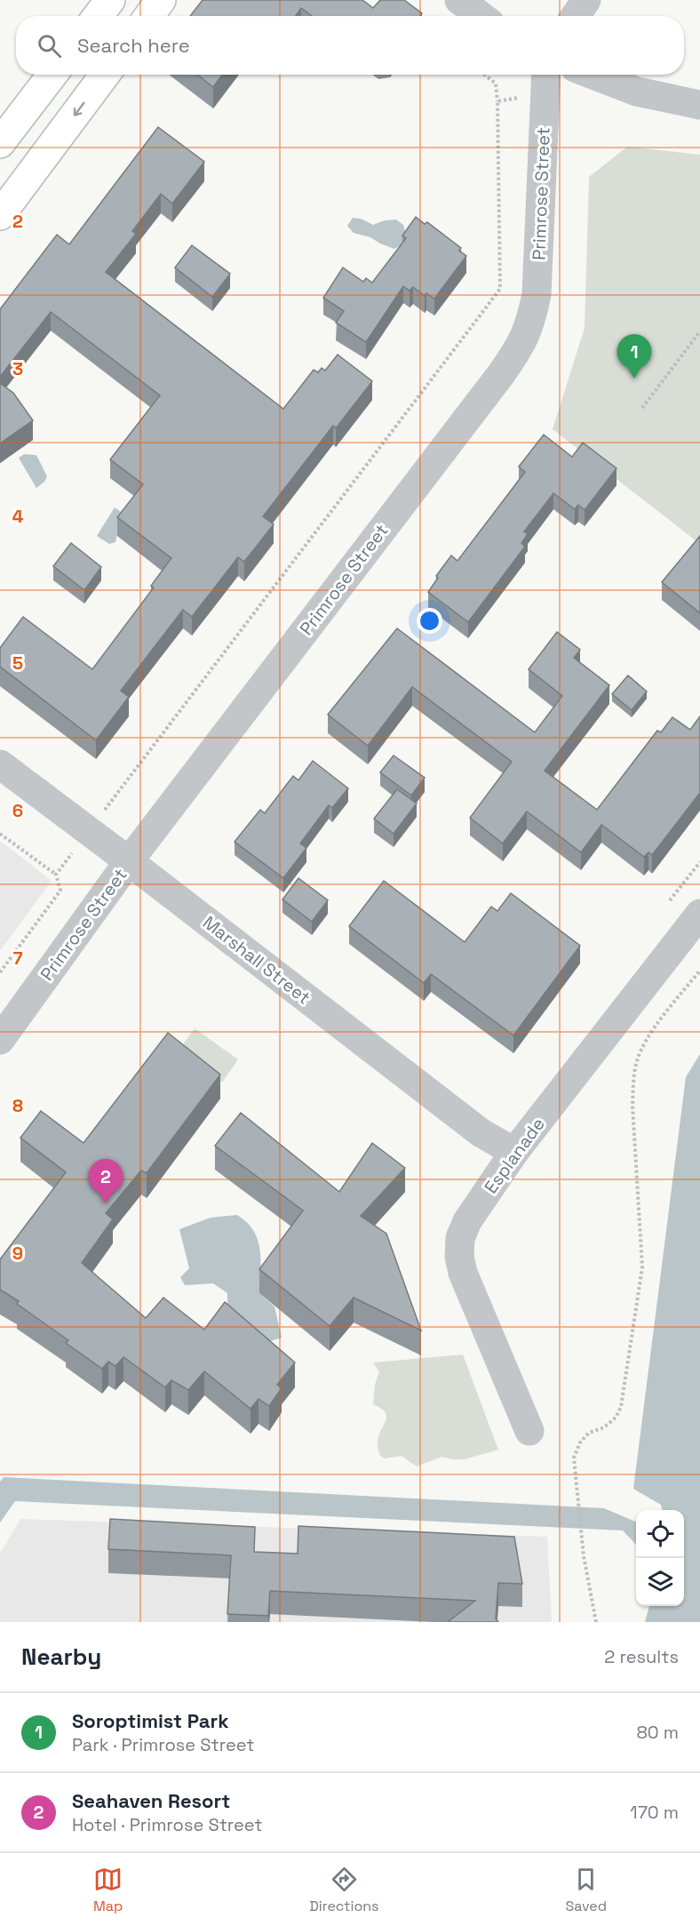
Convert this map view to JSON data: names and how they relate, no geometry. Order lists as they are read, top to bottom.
{
  "streets": {
    "street": ["Primrose Street", "Marshall Street", "Esplanade"]
  },
  "crossings": [
    ["Primrose Street", "Marshall Street"],
    ["Marshall Street", "Esplanade"]
  ],
  "page": {
    "search": "Search here",
    "pins": ["1", "2"],
    "heading": ["Nearby", "2 results"],
    "list": [
      {
        "mark": "1",
        "name": "Soroptimist Park",
        "note": "Park · Primrose Street",
        "value": "80 m"
      },
      {
        "mark": "2",
        "name": "Seahaven Resort",
        "note": "Hotel · Primrose Street",
        "value": "170 m"
      }
    ],
    "nav": ["Map", "Directions", "Saved"]
  },
  "grid": {
    "rows": [
      "2",
      "3",
      "4",
      "5",
      "6",
      "7",
      "8",
      "9"
    ]
  }
}
